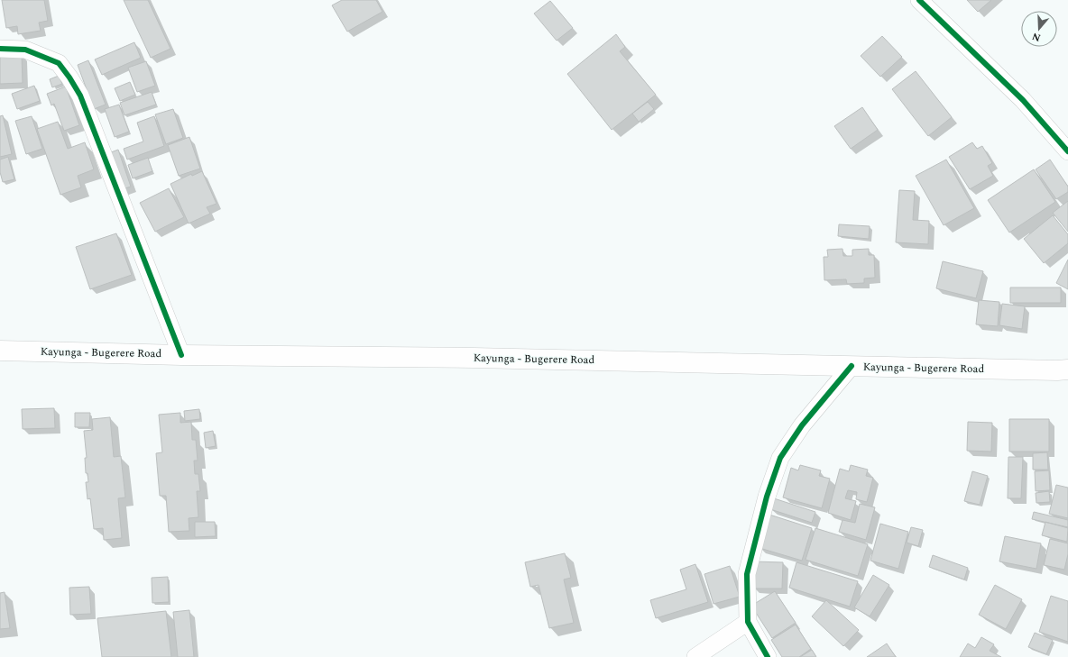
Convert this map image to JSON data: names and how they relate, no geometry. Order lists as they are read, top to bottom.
{
  "streets": {
    "main road": ["Kayunga - Bugerere Road"]
  },
  "north": "bottom"
}
